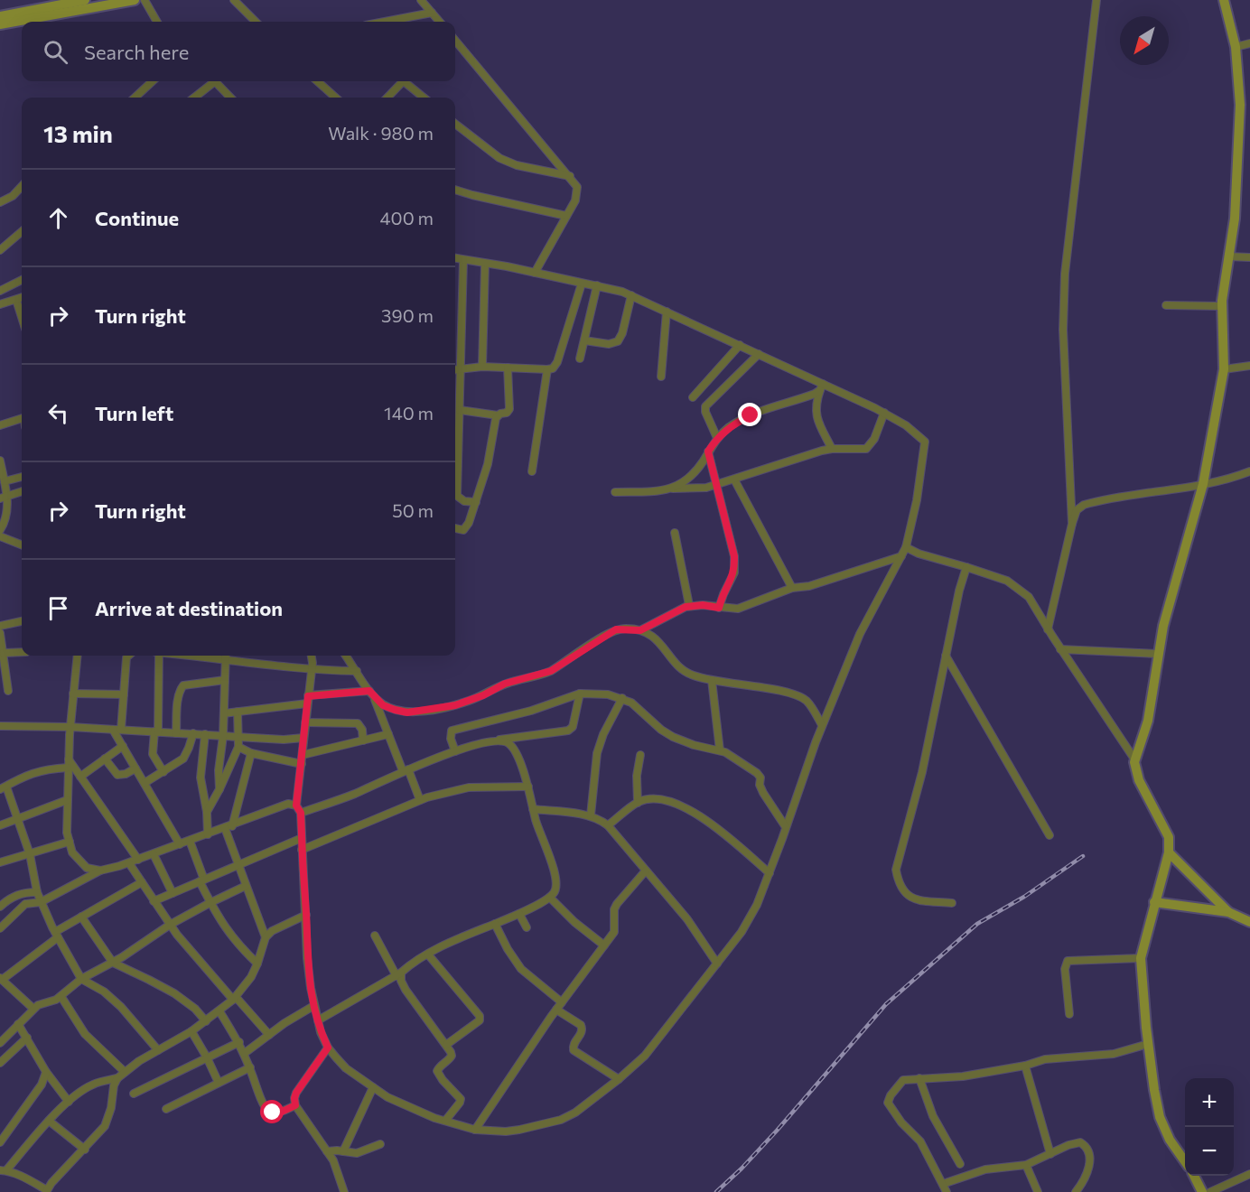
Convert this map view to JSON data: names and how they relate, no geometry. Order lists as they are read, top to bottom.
{
  "north": "bottom left",
  "page": {
    "search": "Search here",
    "heading": ["13 min", "Walk · 980 m"],
    "list": [
      ["Continue", "400 m"],
      ["Turn right", "390 m"],
      ["Turn left", "140 m"],
      ["Turn right", "50 m"],
      "Arrive at destination"
    ],
    "map_buttons": ["+", "−"]
  }
}
